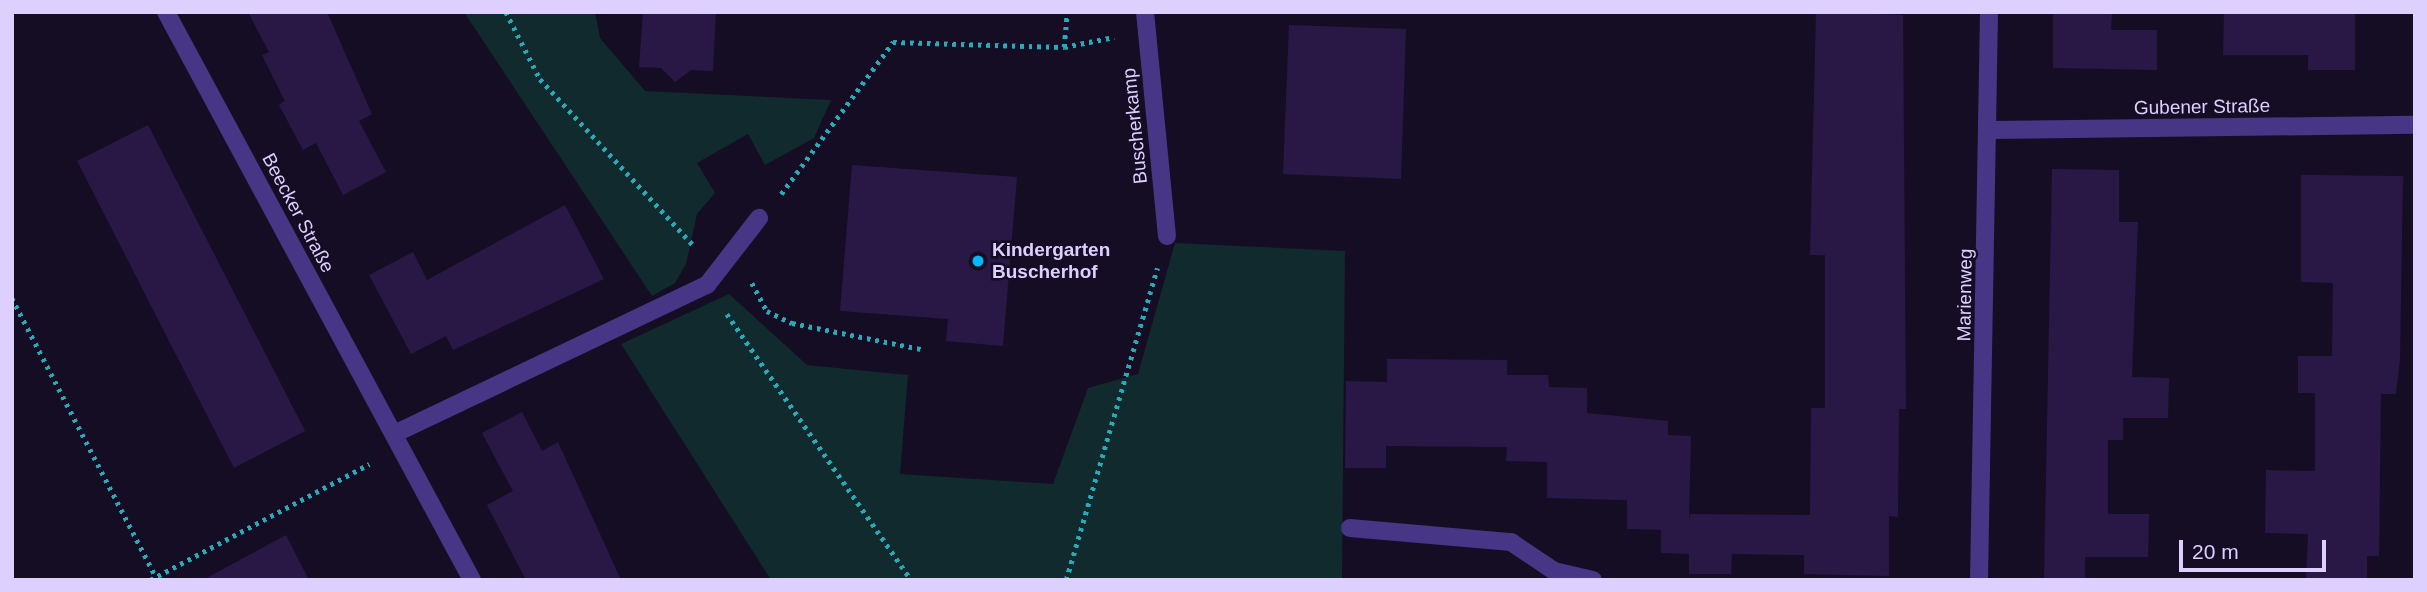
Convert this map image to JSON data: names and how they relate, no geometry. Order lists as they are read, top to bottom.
{
  "streets": {
    "street": [
      "Gubener Straße",
      "Buscherkamp",
      "Beecker Straße",
      "Marienweg"
    ]
  },
  "crossings": [
    ["Gubener Straße", "Marienweg"]
  ],
  "places": ["Kindergarten Buscherhof"],
  "scale_bar": "20 m"
}
